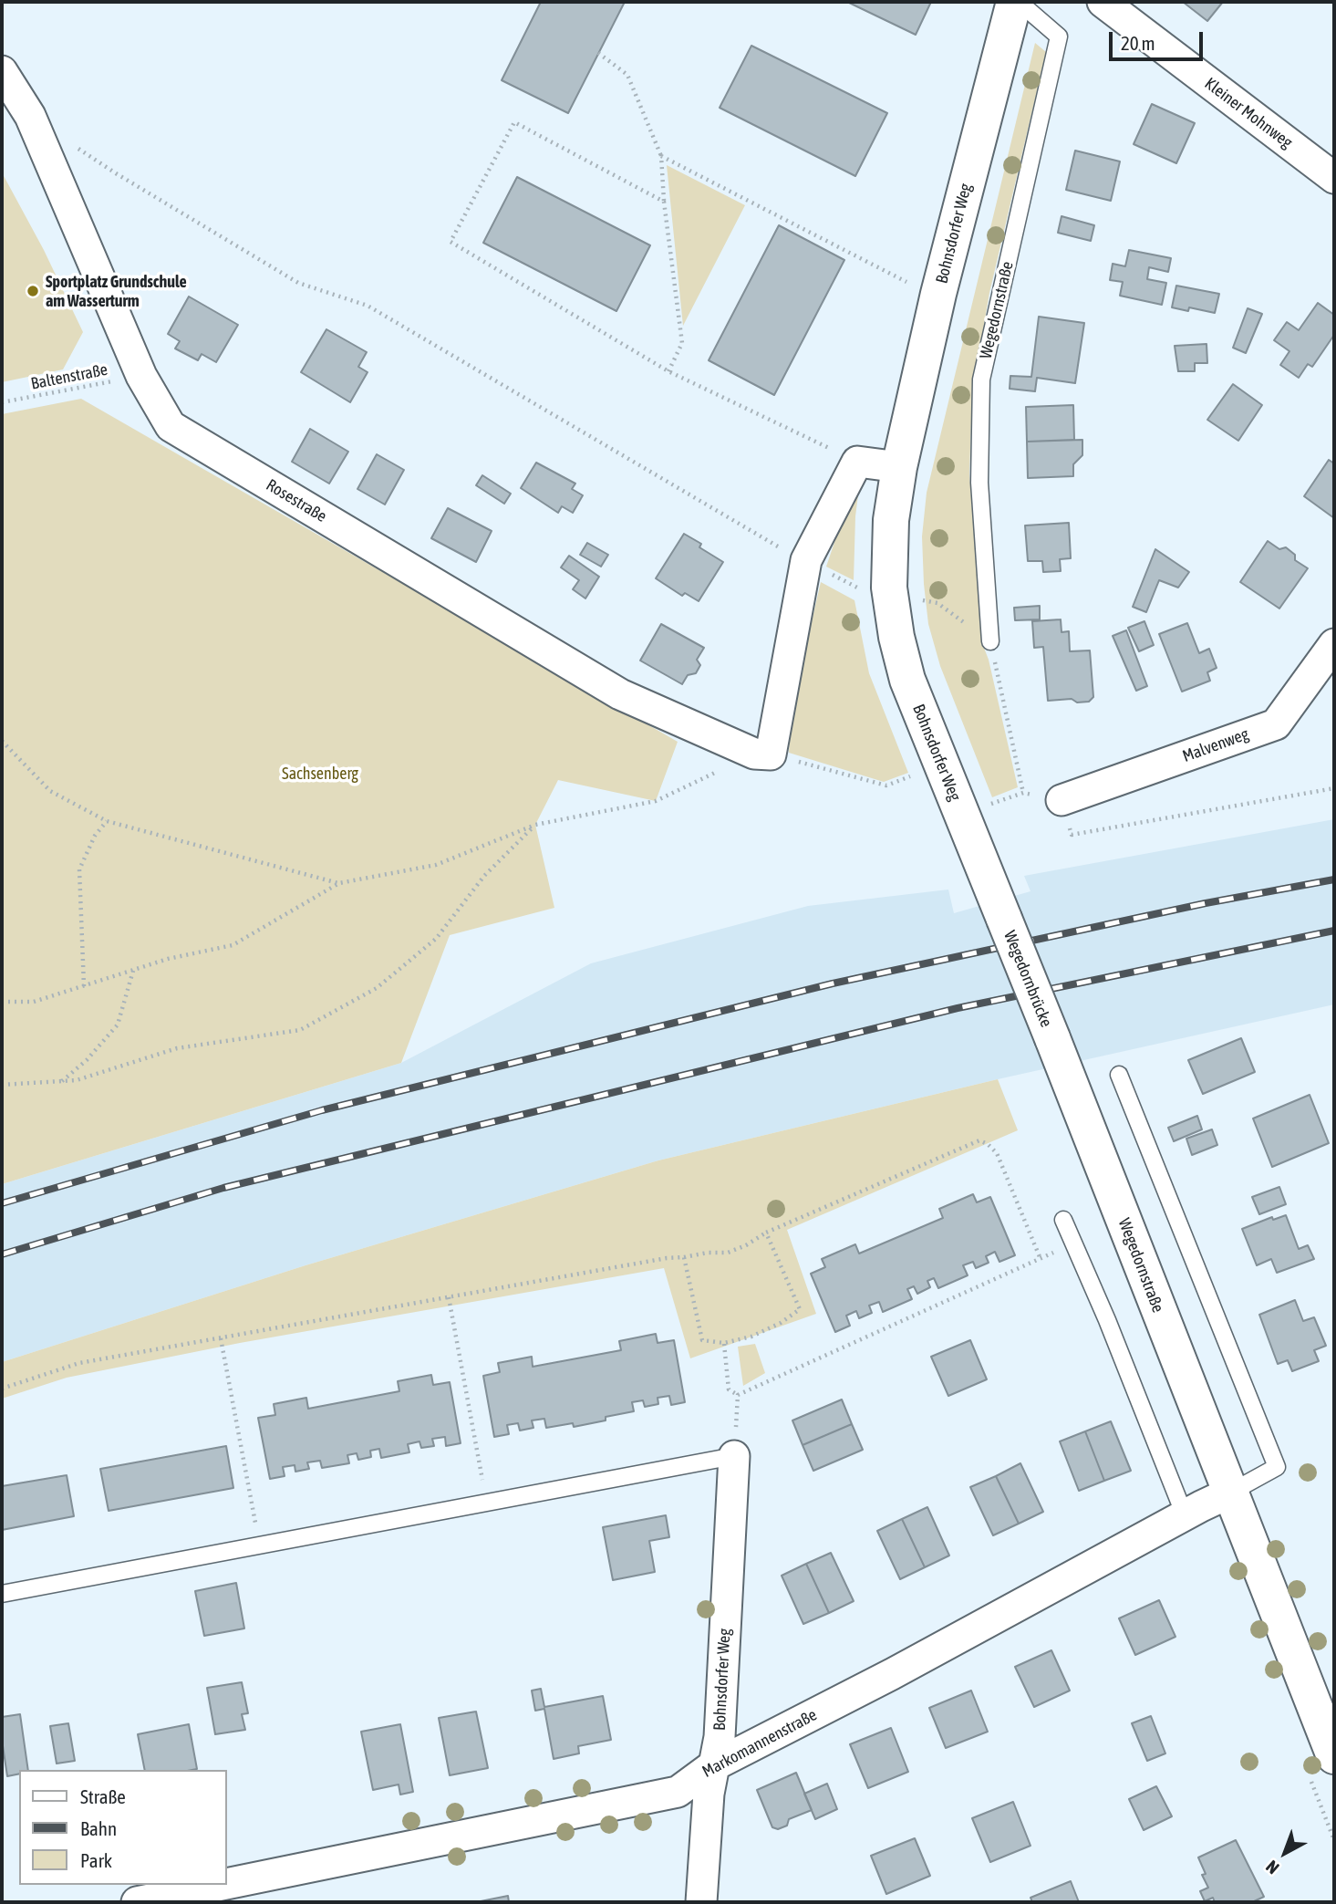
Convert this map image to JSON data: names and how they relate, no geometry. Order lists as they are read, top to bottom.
{
  "streets": {
    "street": [
      "Kleiner Mohnweg",
      "Bohnsdorfer Weg",
      "Wegedornstraße",
      "Rosestraße",
      "Malvenweg",
      "Wegedornbrücke",
      "Markomannenstraße"
    ],
    "path": ["Baltenstraße"]
  },
  "crossings": [
    ["Bohnsdorfer Weg", "Wegedornstraße"],
    ["Bohnsdorfer Weg", "Wegedornbrücke"],
    ["Bohnsdorfer Weg", "Markomannenstraße"],
    ["Wegedornstraße", "Wegedornbrücke"],
    ["Wegedornstraße", "Markomannenstraße"],
    ["Baltenstraße", "Rosestraße"]
  ],
  "parks": ["Sachsenberg"],
  "places": ["Sportplatz Grundschule am Wasserturm"],
  "legend": ["Straße", "Bahn", "Park"],
  "scale_bar": "20 m",
  "north": "bottom left"
}
